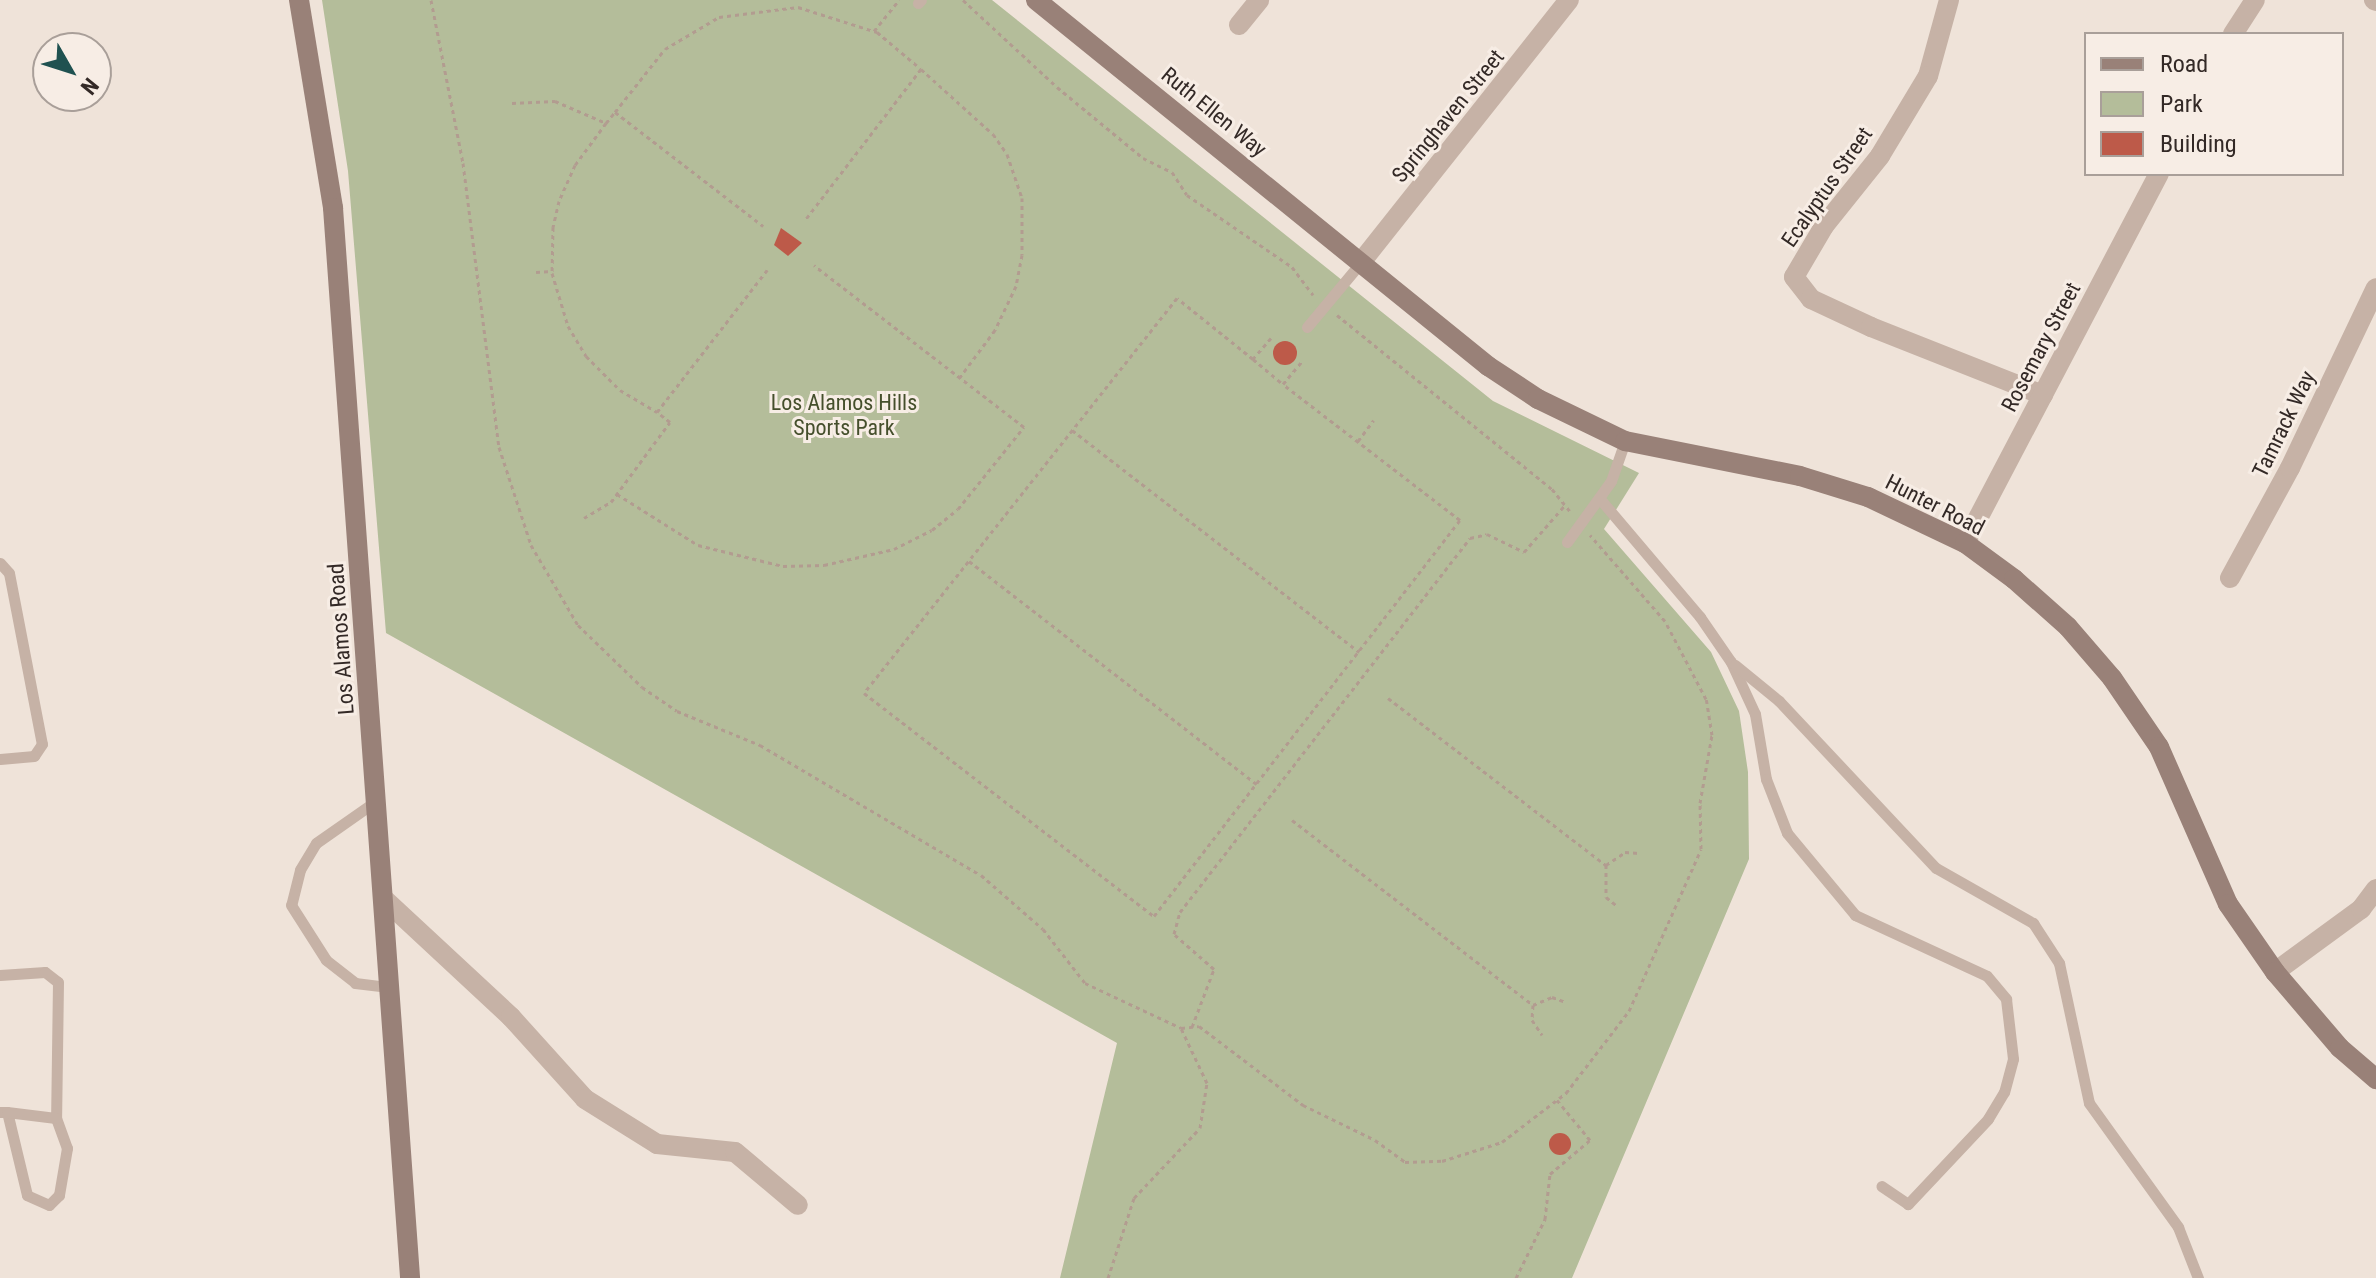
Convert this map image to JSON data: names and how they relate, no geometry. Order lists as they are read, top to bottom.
{
  "streets": {
    "street": [
      "Ruth Ellen Way",
      "Springhaven Street",
      "Ecalyptus Street",
      "Rosemary Street",
      "Tamrack Way",
      "Hunter Road",
      "Los Alamos Road"
    ]
  },
  "crossings": [
    ["Ruth Ellen Way", "Springhaven Street"],
    ["Ruth Ellen Way", "Hunter Road"],
    ["Springhaven Street", "Hunter Road"],
    ["Ecalyptus Street", "Rosemary Street"],
    ["Rosemary Street", "Hunter Road"]
  ],
  "parks": ["Los Alamos Hills Sports Park"],
  "legend": ["Road", "Park", "Building"],
  "north": "bottom right"
}
